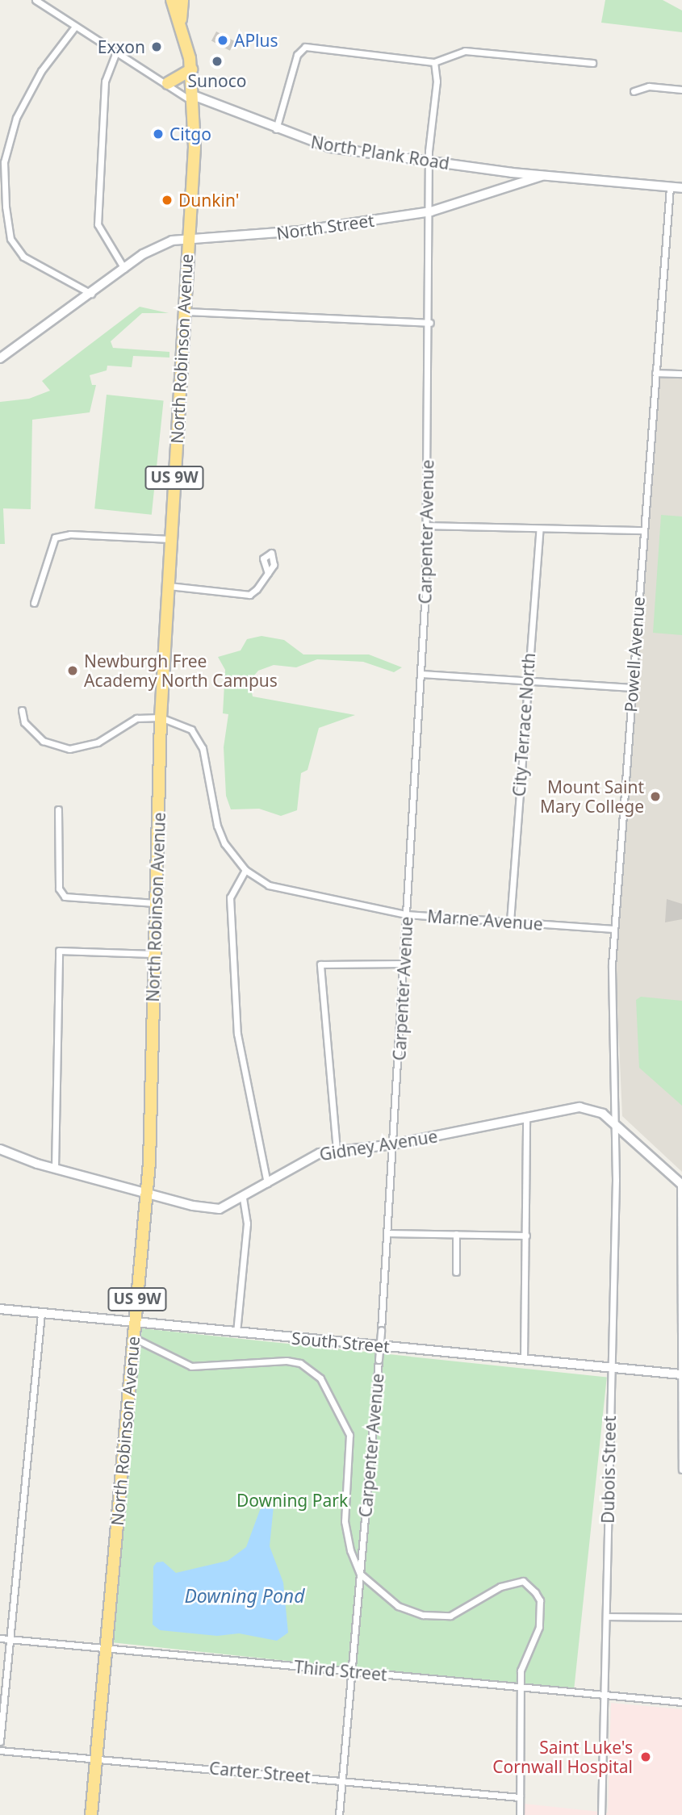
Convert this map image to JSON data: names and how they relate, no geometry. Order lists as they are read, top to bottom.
{
  "streets": {
    "highway": ["North Robinson Avenue", "US 9W"],
    "street": [
      "North Plank Road",
      "North Street",
      "Carpenter Avenue",
      "Powell Avenue",
      "City Terrace North",
      "Marne Avenue",
      "Gidney Avenue",
      "South Street",
      "Dubois Street",
      "Third Street",
      "Carter Street"
    ]
  },
  "crossings": [
    ["North Plank Road", "North Street"],
    ["North Plank Road", "North Robinson Avenue"],
    ["North Plank Road", "Carpenter Avenue"],
    ["North Street", "North Robinson Avenue"],
    ["North Street", "Carpenter Avenue"],
    ["North Street", "Powell Avenue"],
    ["North Robinson Avenue", "Marne Avenue"],
    ["North Robinson Avenue", "Gidney Avenue"],
    ["North Robinson Avenue", "South Street"],
    ["North Robinson Avenue", "Third Street"],
    ["North Robinson Avenue", "Carter Street"],
    ["Carpenter Avenue", "Marne Avenue"],
    ["Carpenter Avenue", "Gidney Avenue"],
    ["Carpenter Avenue", "Third Street"],
    ["Carpenter Avenue", "Carter Street"],
    ["Powell Avenue", "Marne Avenue"],
    ["Powell Avenue", "Gidney Avenue"],
    ["Powell Avenue", "Dubois Street"],
    ["City Terrace North", "Marne Avenue"],
    ["Gidney Avenue", "Dubois Street"],
    ["South Street", "Dubois Street"],
    ["Dubois Street", "Third Street"]
  ],
  "water": ["Downing Pond"],
  "parks": ["Downing Park"],
  "places": [
    "APlus",
    "Exxon",
    "Sunoco",
    "Citgo",
    "Dunkin'",
    "Newburgh Free Academy North Campus",
    "Mount Saint Mary College",
    "Saint Luke's Cornwall Hospital"
  ]
}
